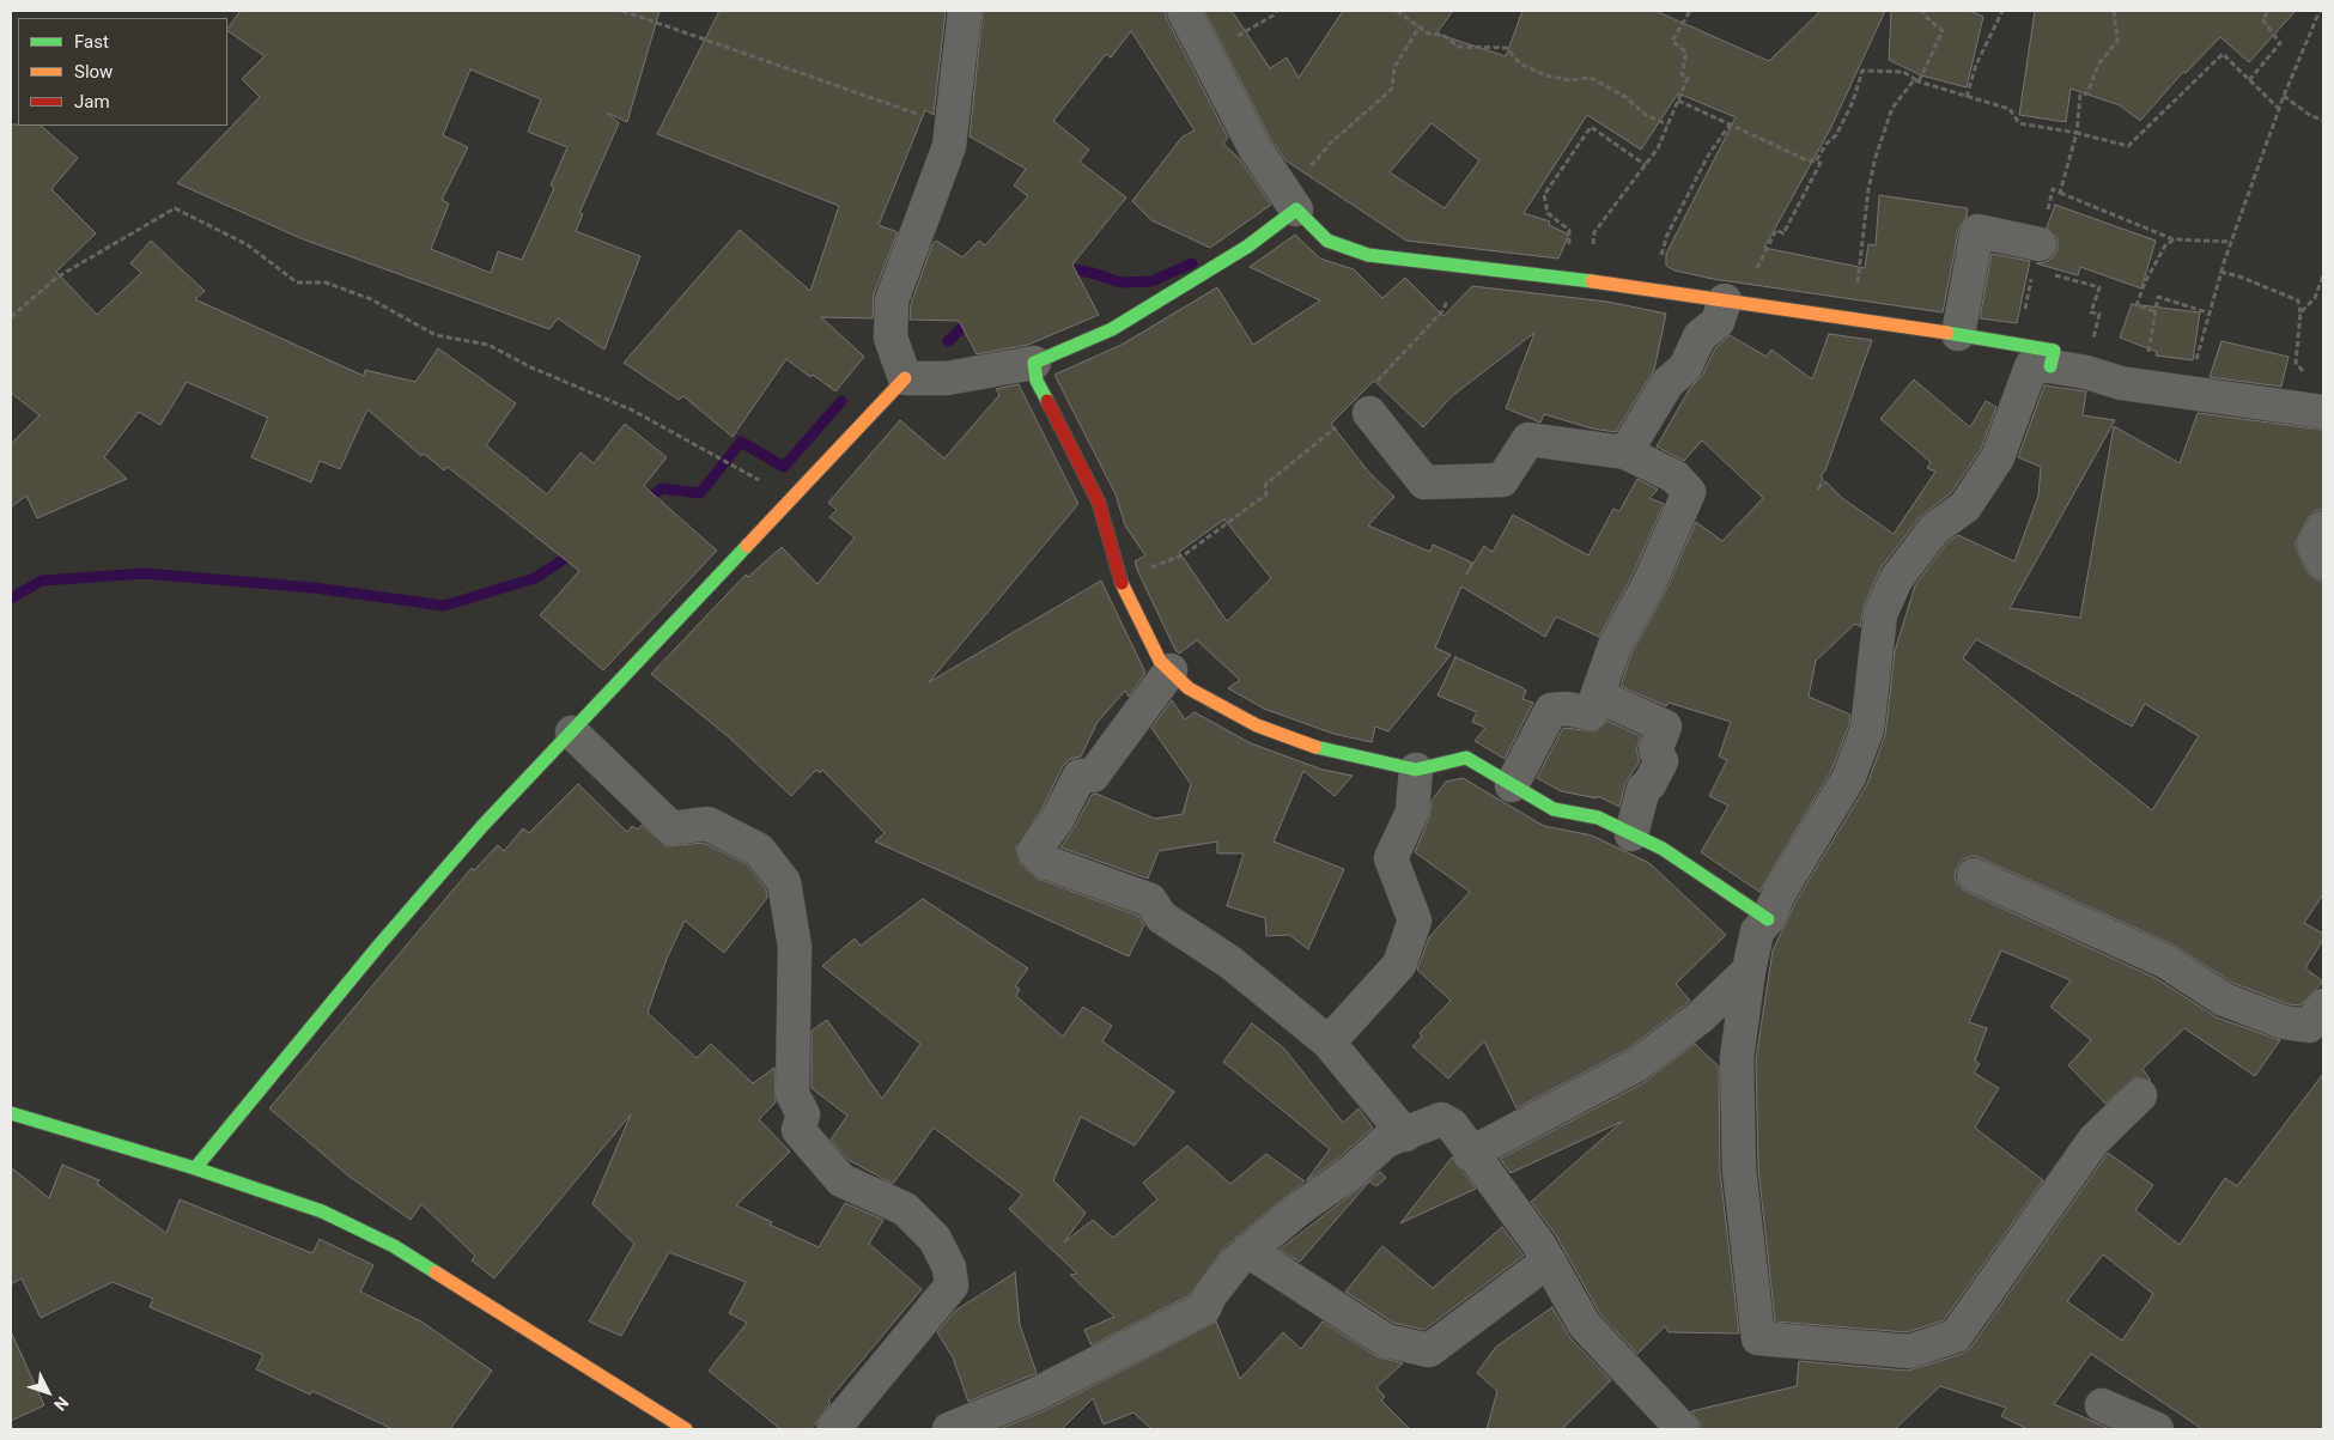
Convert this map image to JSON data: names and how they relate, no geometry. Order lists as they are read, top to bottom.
{
  "legend": ["Fast", "Slow", "Jam"],
  "north": "bottom right"
}
